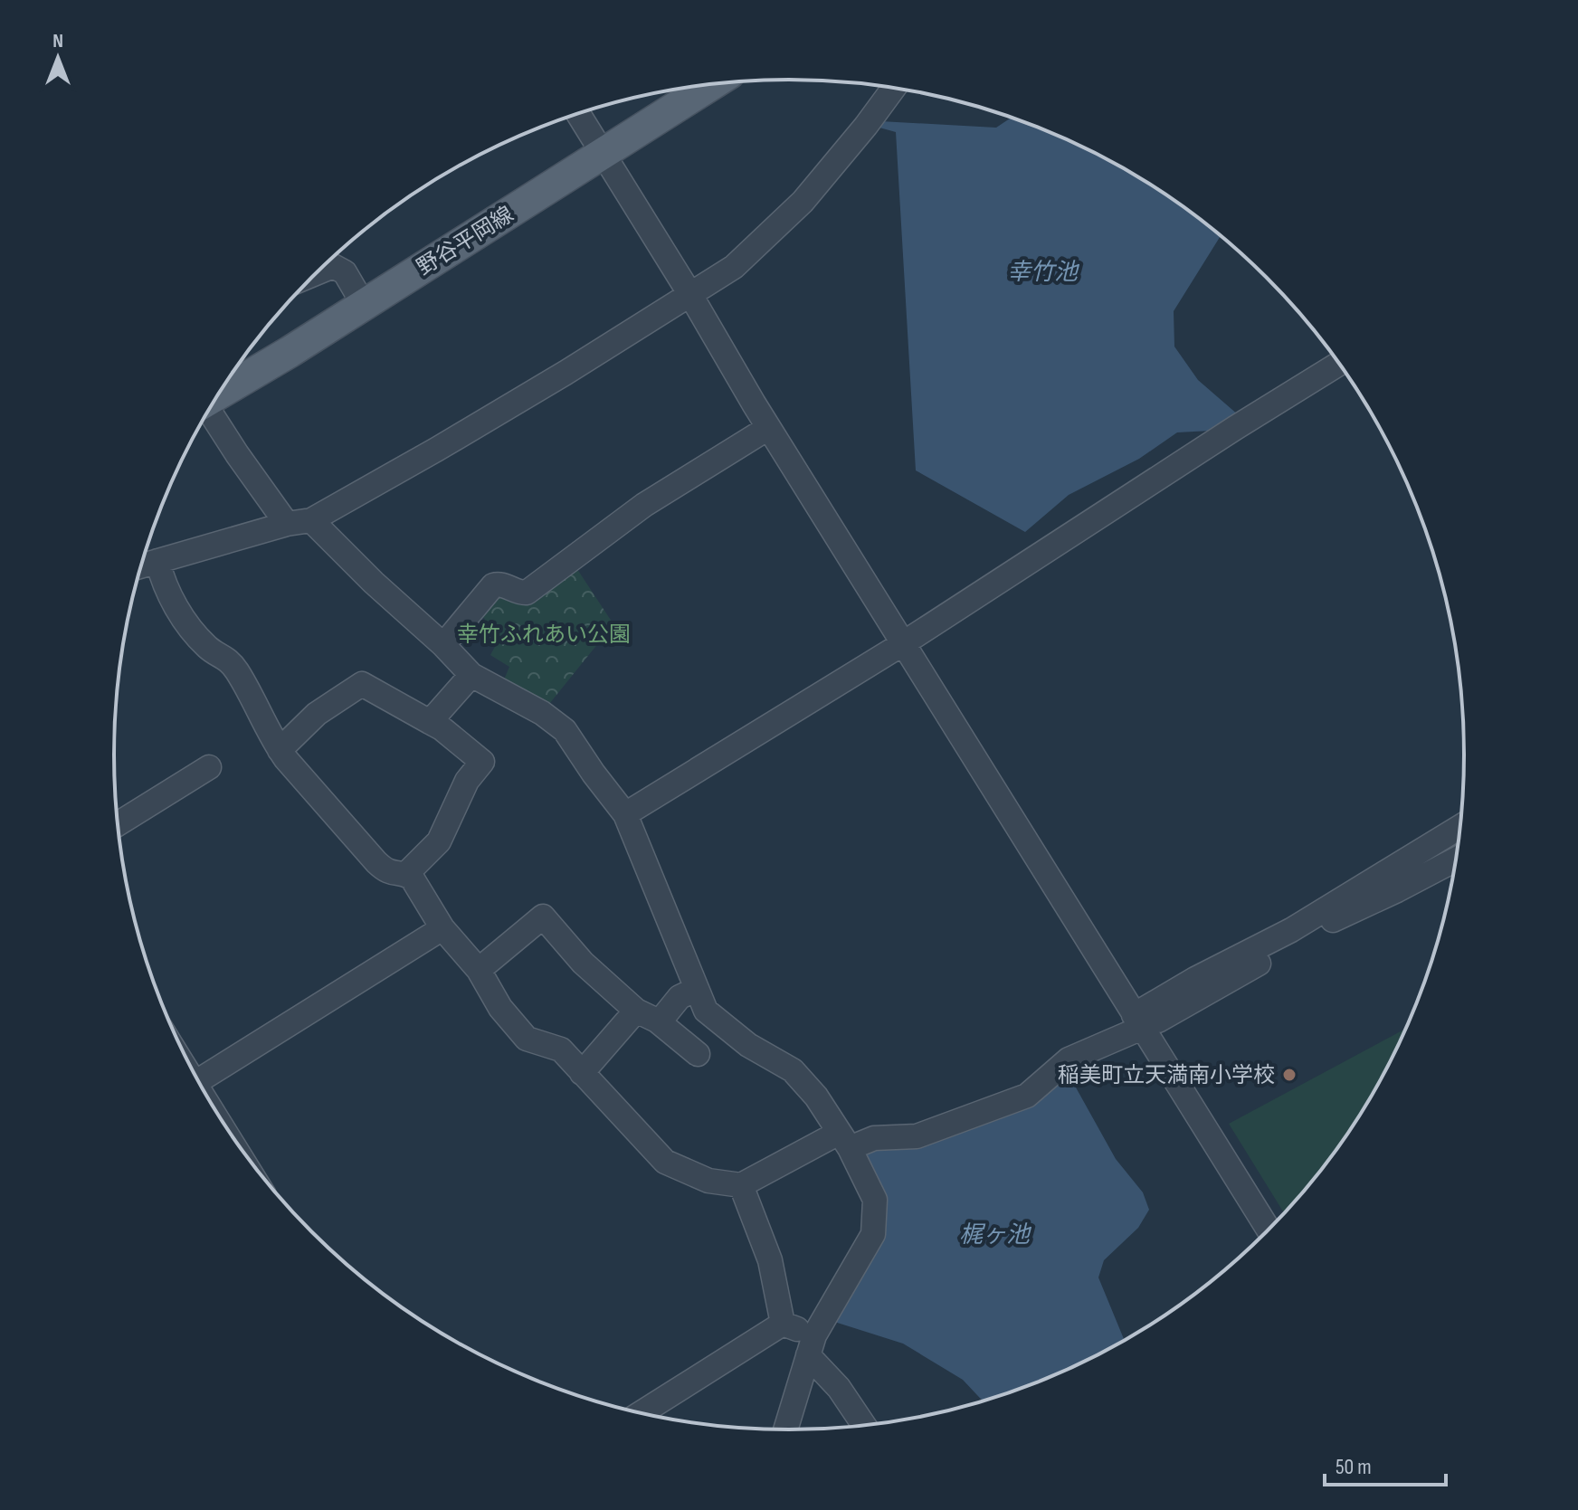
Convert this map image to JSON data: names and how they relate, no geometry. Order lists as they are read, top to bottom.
{
  "streets": {
    "main road": ["野谷平岡線"]
  },
  "water": ["幸竹池", "梶ヶ池"],
  "parks": ["幸竹ふれあい公園"],
  "places": ["稲美町立天満南小学校"],
  "scale_bar": "50 m",
  "north": "top"
}
